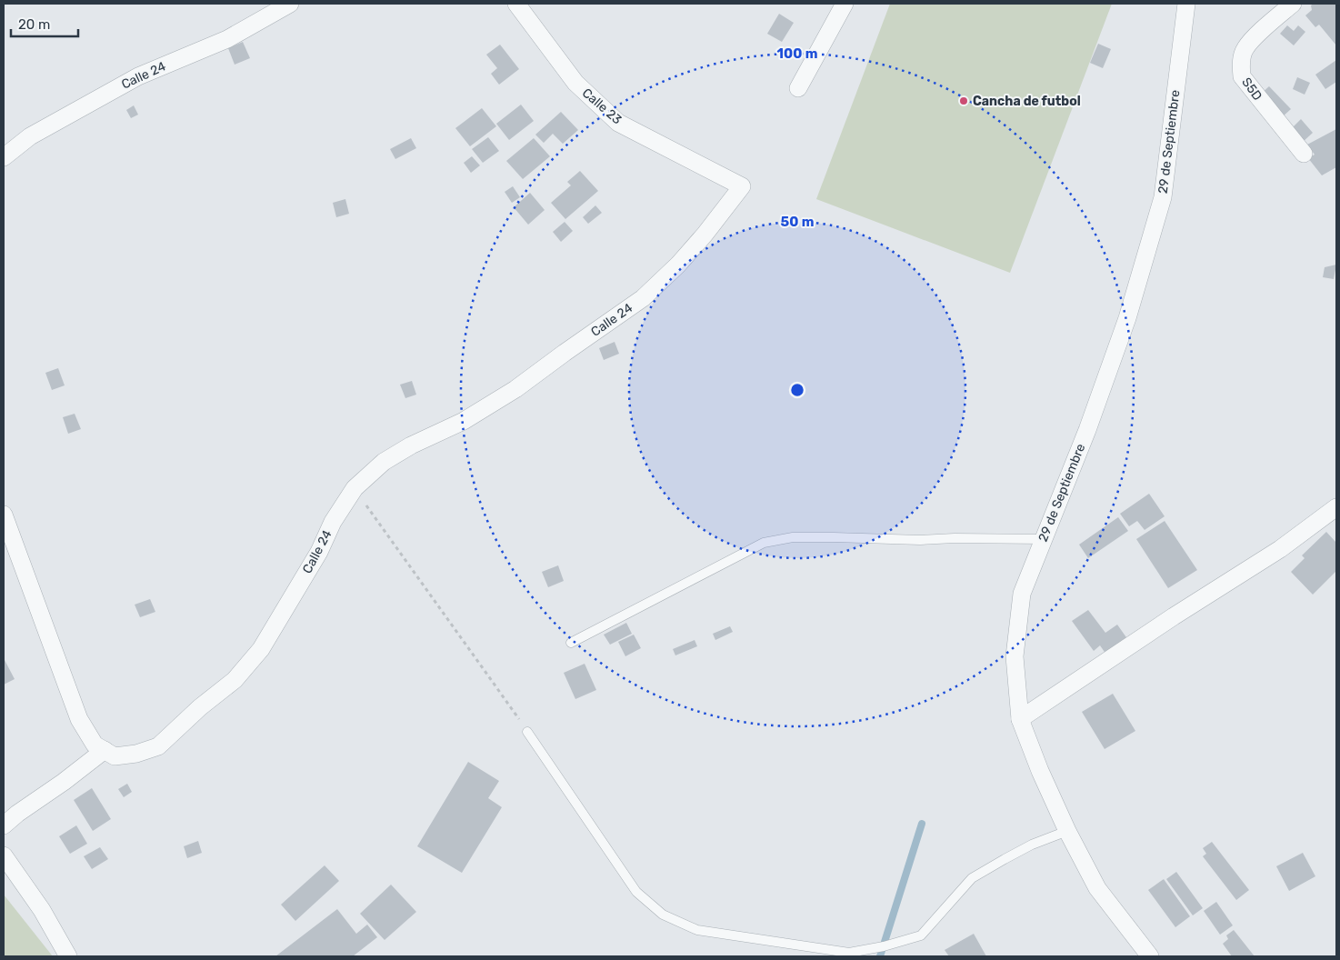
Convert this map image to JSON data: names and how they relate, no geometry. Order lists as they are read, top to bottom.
{
  "streets": {
    "street": [
      "Calle 24",
      "S5D",
      "Calle 23",
      "29 de Septiembre"
    ]
  },
  "crossings": [
    ["Calle 24", "Calle 23"]
  ],
  "places": ["Cancha de futbol"],
  "scale_bar": "20 m",
  "rings": ["100 m", "50 m"]
}
